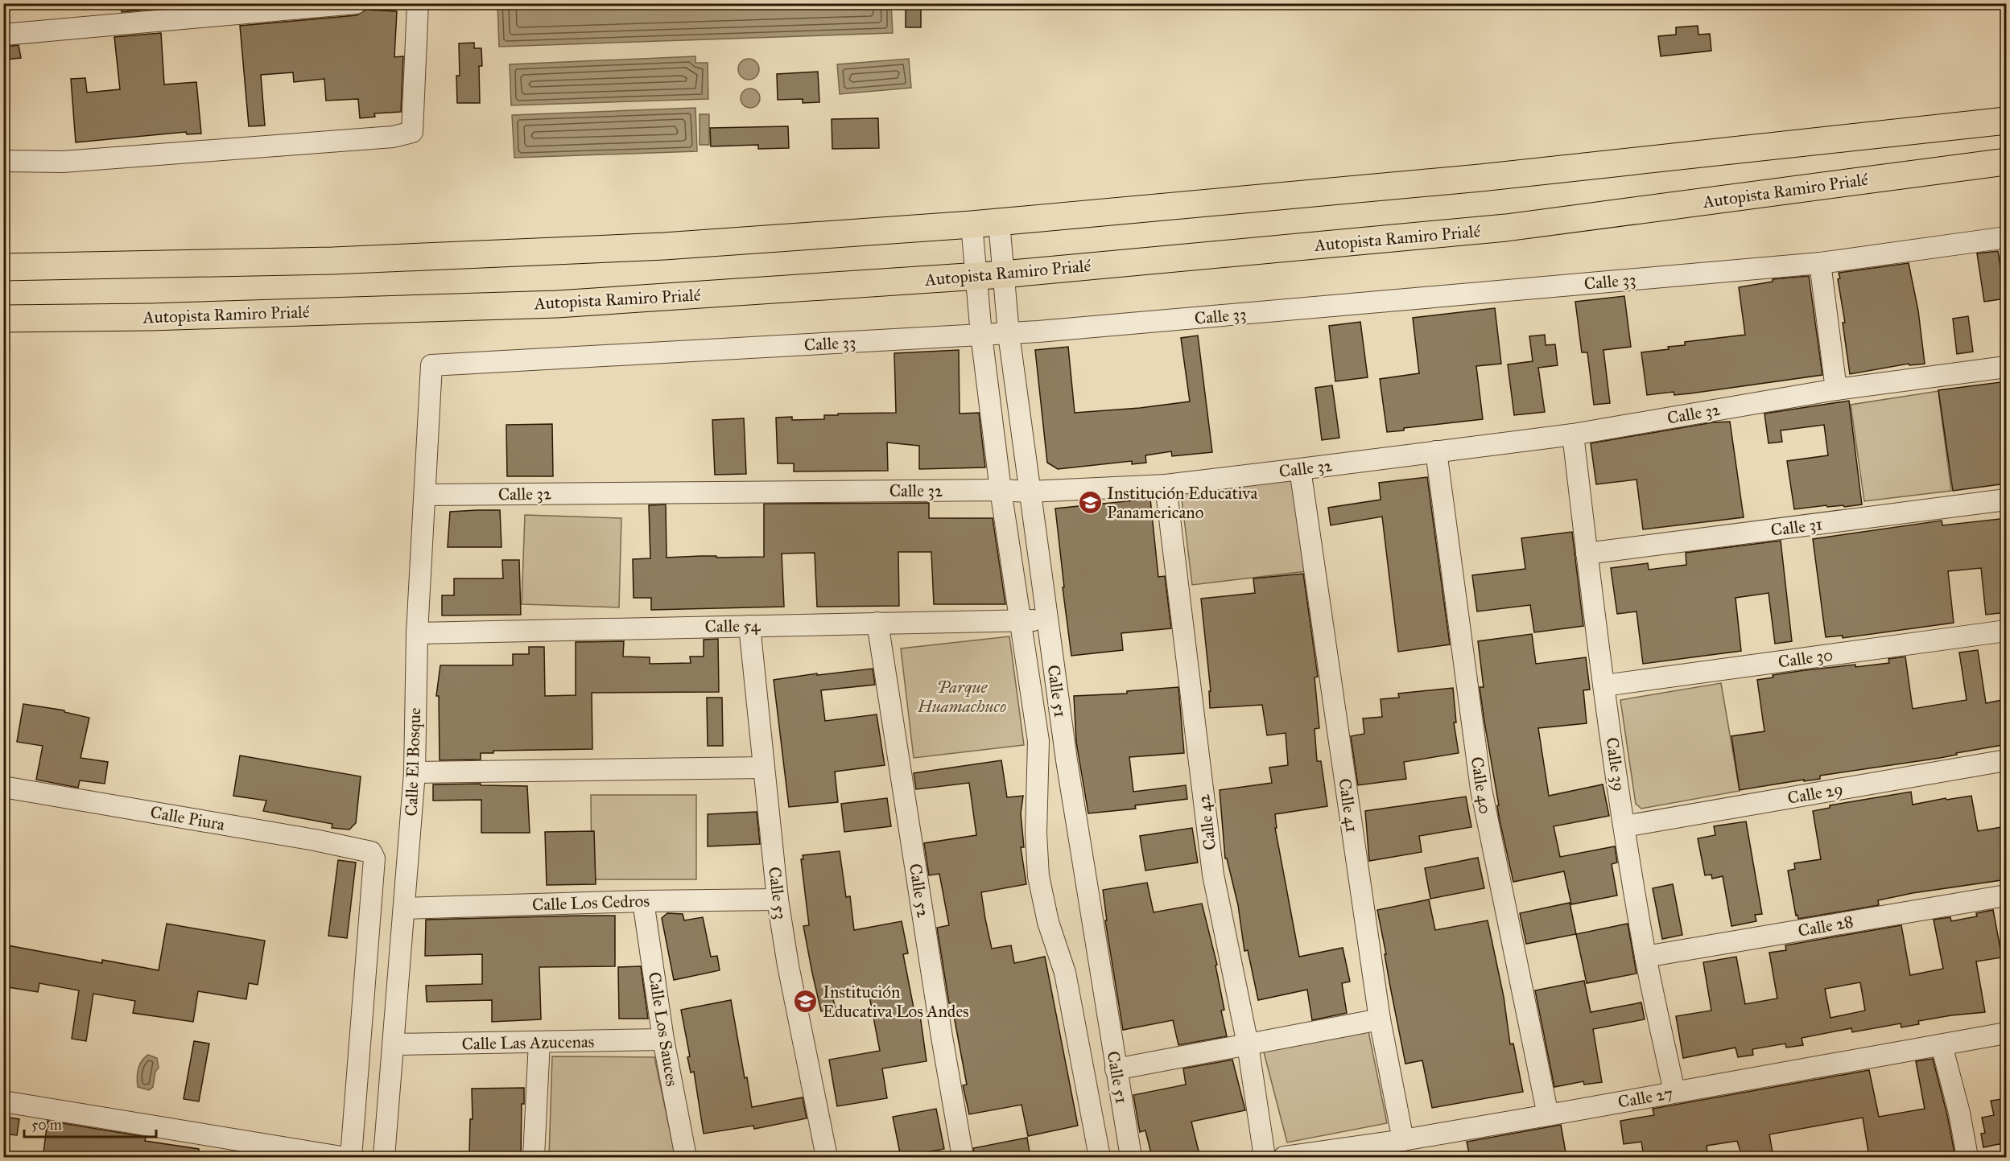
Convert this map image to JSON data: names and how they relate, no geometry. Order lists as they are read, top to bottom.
{
  "streets": {
    "highway": ["Autopista Ramiro Prialé"],
    "street": [
      "Calle 33",
      "Calle 32",
      "Calle 31",
      "Calle 54",
      "Calle 30",
      "Calle 51",
      "Calle El Bosque",
      "Calle 39",
      "Calle 40",
      "Calle 29",
      "Calle 41",
      "Calle Piura",
      "Calle 42",
      "Calle 52",
      "Calle 53",
      "Calle Los Cedros",
      "Calle 28",
      "Calle Los Sauces",
      "Calle Las Azucenas",
      "Calle 27"
    ]
  },
  "crossings": [
    ["Autopista Ramiro Prialé", "Calle 51"],
    ["Calle 33", "Calle 51"],
    ["Calle 33", "Calle El Bosque"],
    ["Calle 32", "Calle 51"],
    ["Calle 32", "Calle El Bosque"],
    ["Calle 32", "Calle 39"],
    ["Calle 32", "Calle 40"],
    ["Calle 32", "Calle 41"],
    ["Calle 32", "Calle 42"],
    ["Calle 31", "Calle 39"],
    ["Calle 54", "Calle 51"],
    ["Calle 54", "Calle El Bosque"],
    ["Calle 54", "Calle 52"],
    ["Calle 54", "Calle 53"],
    ["Calle 30", "Calle 39"],
    ["Calle El Bosque", "Calle Los Cedros"],
    ["Calle El Bosque", "Calle Las Azucenas"],
    ["Calle 39", "Calle 29"],
    ["Calle 39", "Calle 28"],
    ["Calle 39", "Calle 27"],
    ["Calle 40", "Calle 27"],
    ["Calle 41", "Calle 27"],
    ["Calle 53", "Calle Los Cedros"],
    ["Calle Los Cedros", "Calle Los Sauces"],
    ["Calle Los Sauces", "Calle Las Azucenas"]
  ],
  "parks": ["Parque Huamachuco"],
  "places": {
    "school or university": ["Institución Educativa Panamericano", "Institución Educativa Los Andes"]
  },
  "scale_bar": "50 m"
}
